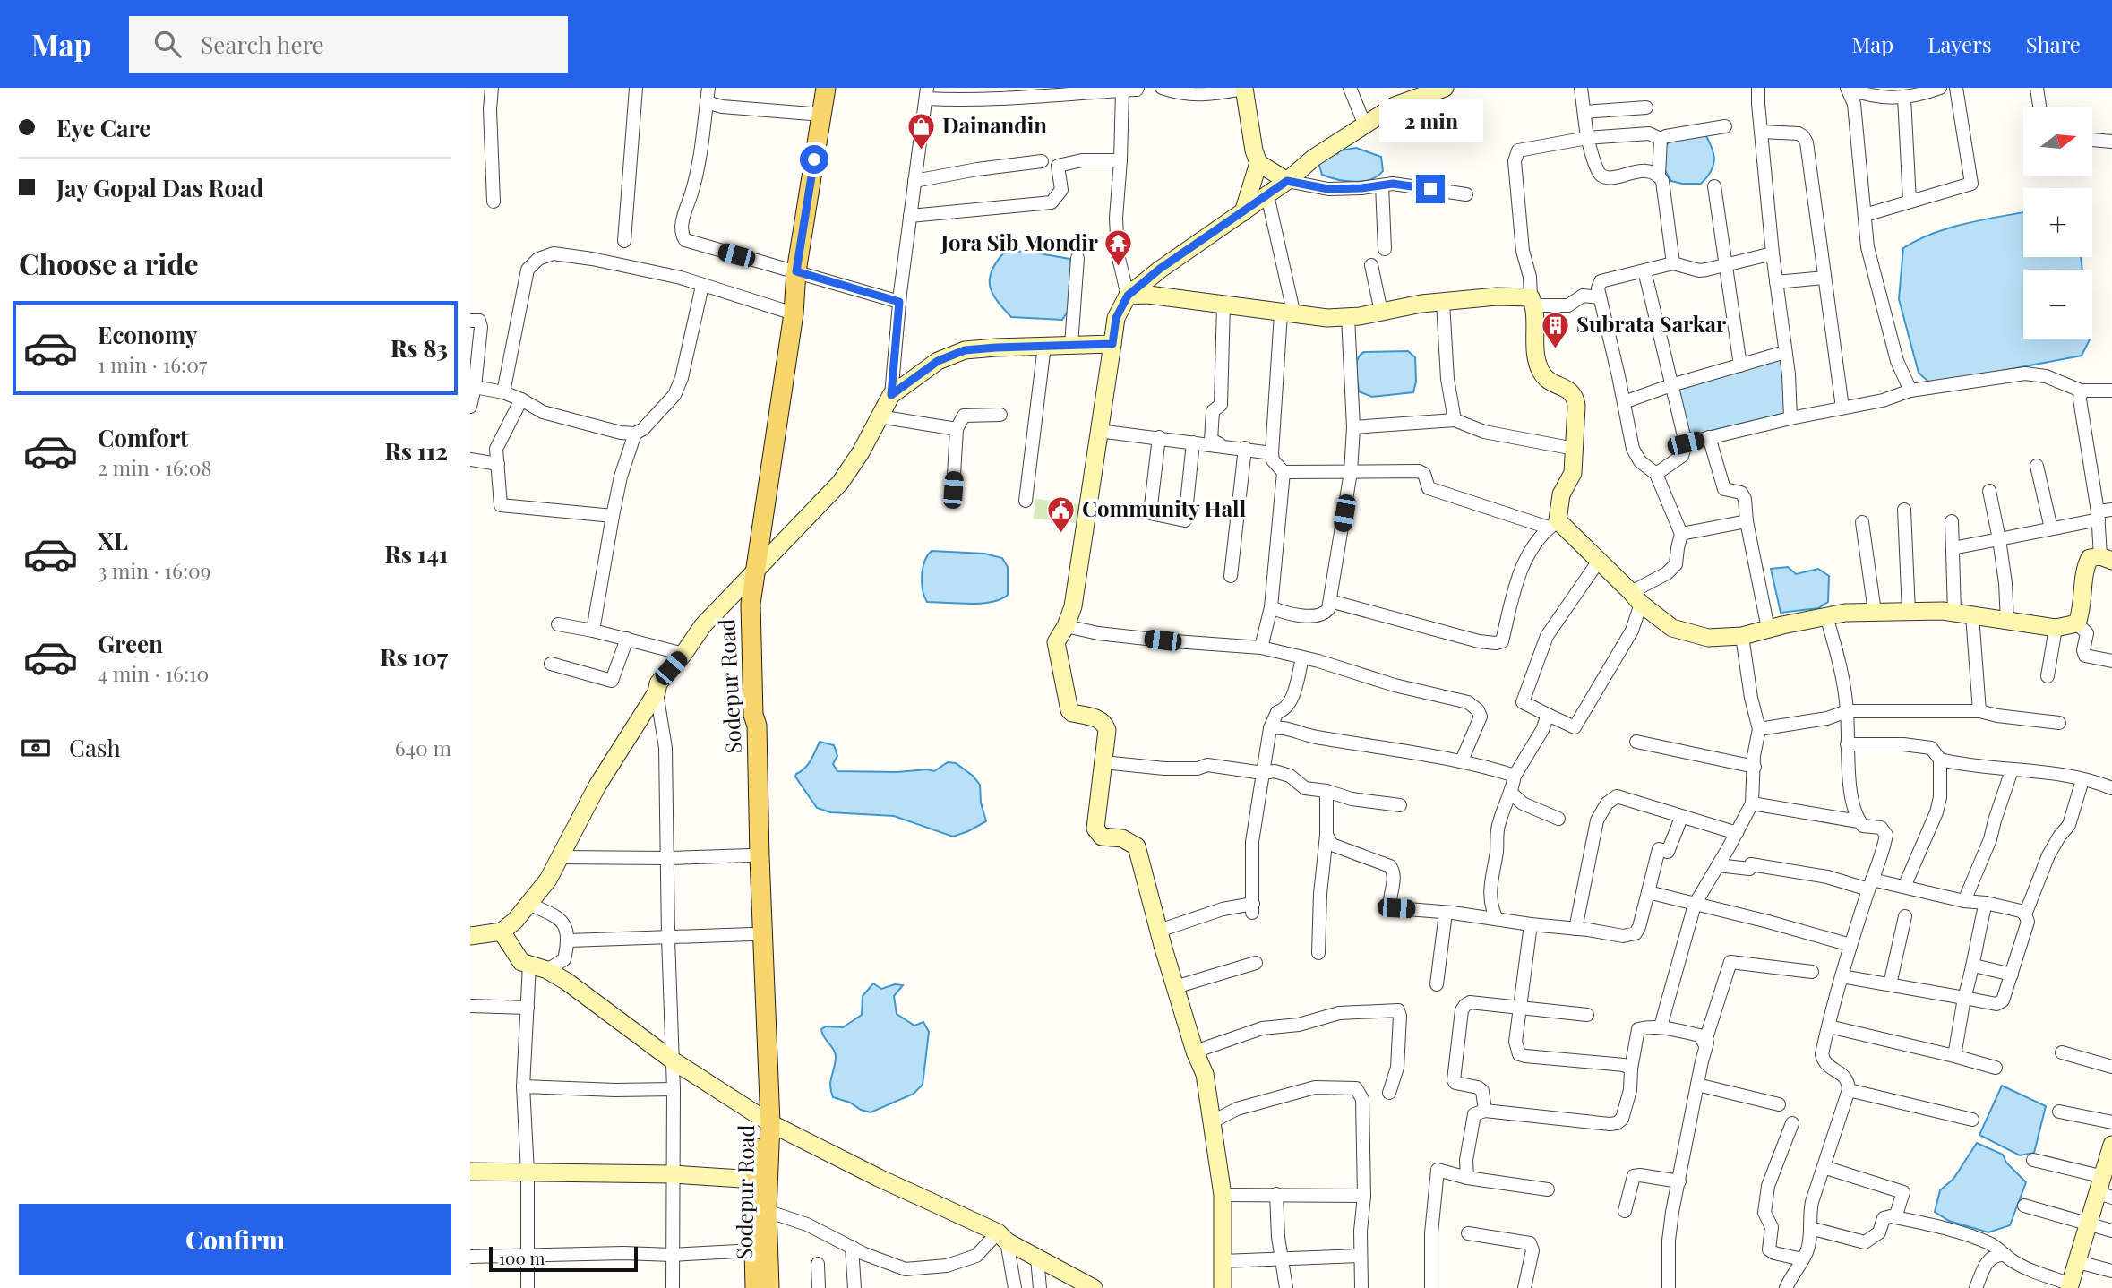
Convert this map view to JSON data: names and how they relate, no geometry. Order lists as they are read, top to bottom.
{
  "streets": {
    "main road": ["Sodepur Road"]
  },
  "places": {
    "shop": ["Dainandin"],
    "temple": ["Jora Sib Mondir"],
    "building": ["Subrata Sarkar"],
    "public building": ["Community Hall"]
  },
  "scale_bar": "100 m",
  "north": "right",
  "page": {
    "header": "Map",
    "search": "Search here",
    "nav": ["Map", "Layers", "Share"],
    "banner": ["Eye Care", "Jay Gopal Das Road"],
    "bubble": "2 min",
    "map_buttons": ["+", "−"],
    "heading": "Choose a ride",
    "list": [
      {
        "name": "Economy",
        "note": "1 min · 16:07",
        "value": "Rs 83"
      },
      {
        "name": "Comfort",
        "note": "2 min · 16:08",
        "value": "Rs 112"
      },
      {
        "name": "XL",
        "note": "3 min · 16:09",
        "value": "Rs 141"
      },
      {
        "name": "Green",
        "note": "4 min · 16:10",
        "value": "Rs 107"
      }
    ],
    "pay": ["Cash", "640 m"],
    "buttons": "Confirm",
    "scale": "100 m"
  }
}
